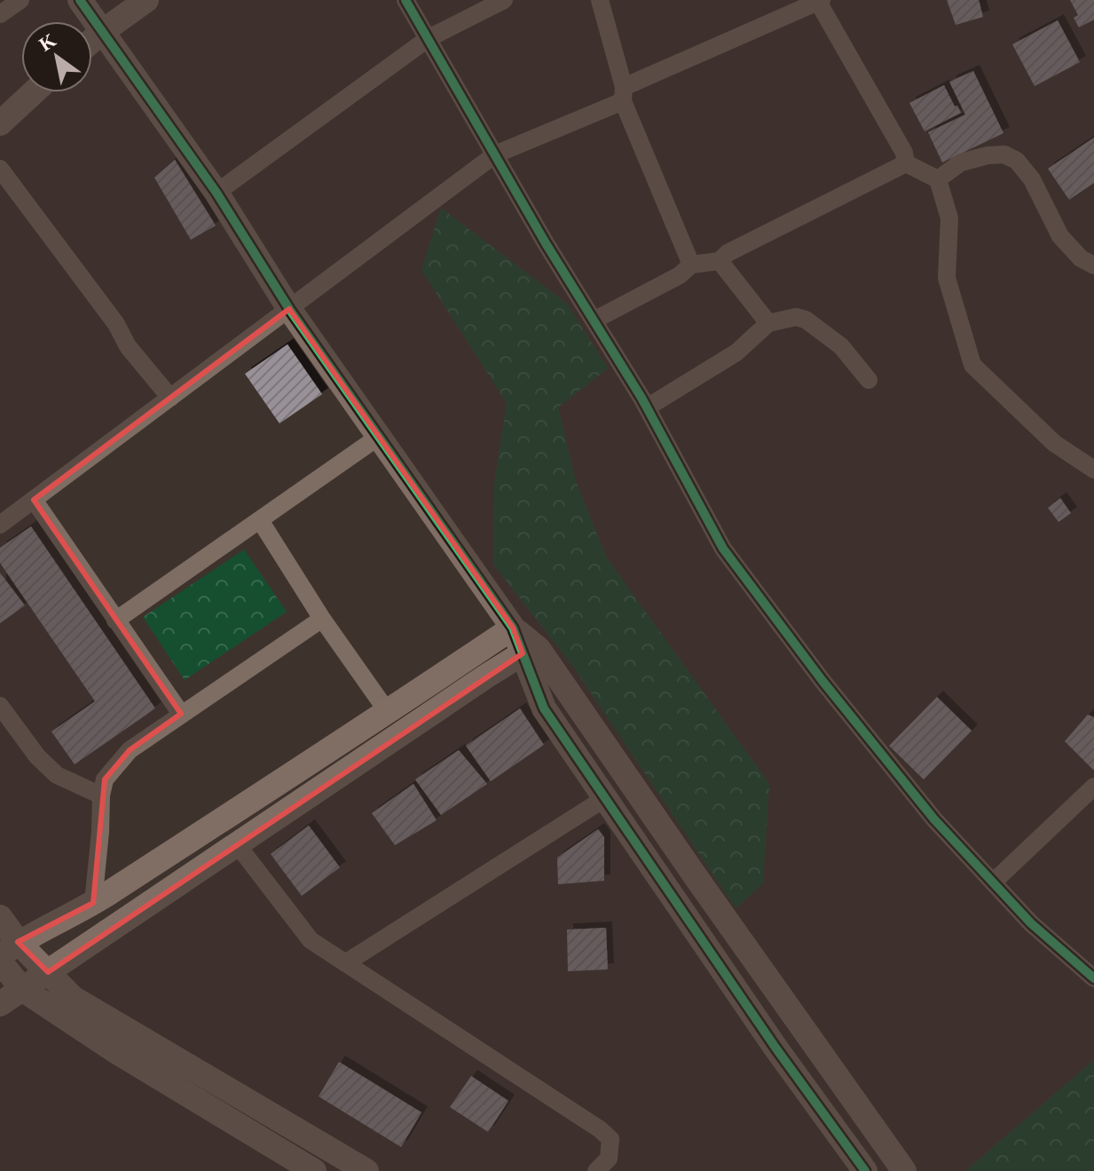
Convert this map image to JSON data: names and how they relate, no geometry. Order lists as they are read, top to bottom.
{
  "north": "top left"
}
